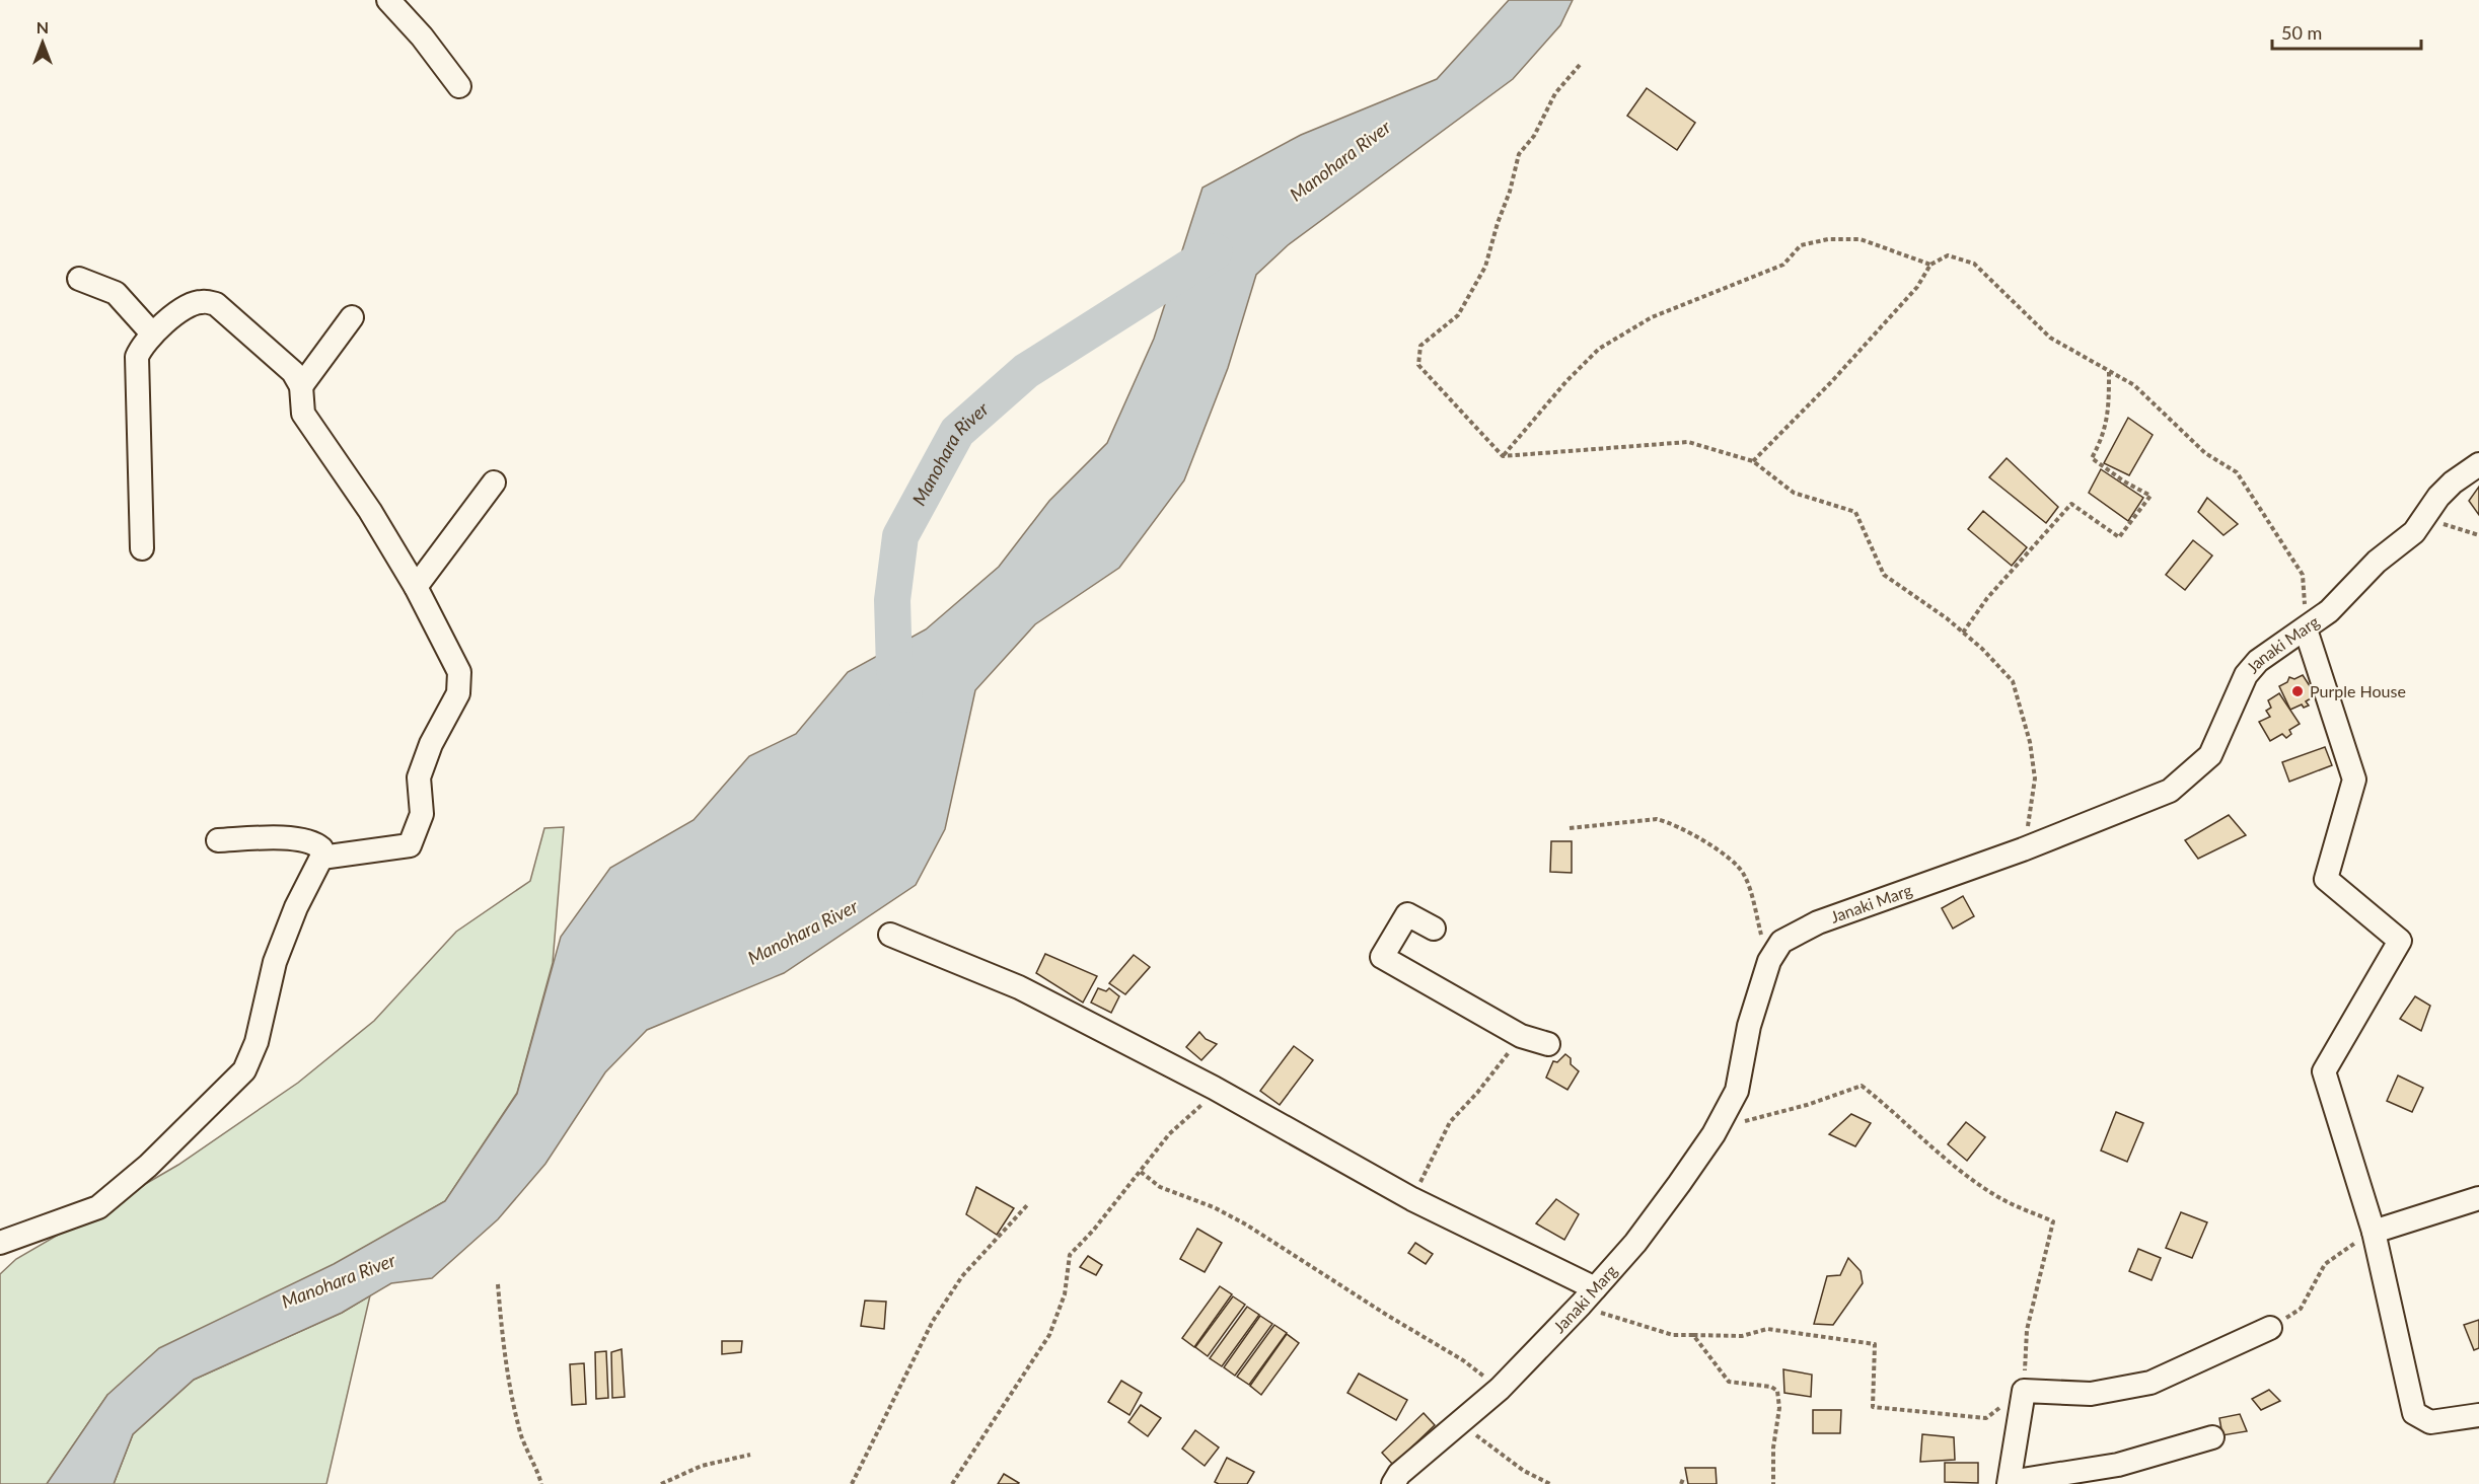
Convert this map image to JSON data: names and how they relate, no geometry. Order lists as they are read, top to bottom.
{
  "streets": {
    "street": ["Janaki Marg"]
  },
  "water": ["Manohara River"],
  "places": ["Purple House"],
  "scale_bar": "50 m",
  "north": "top"
}
